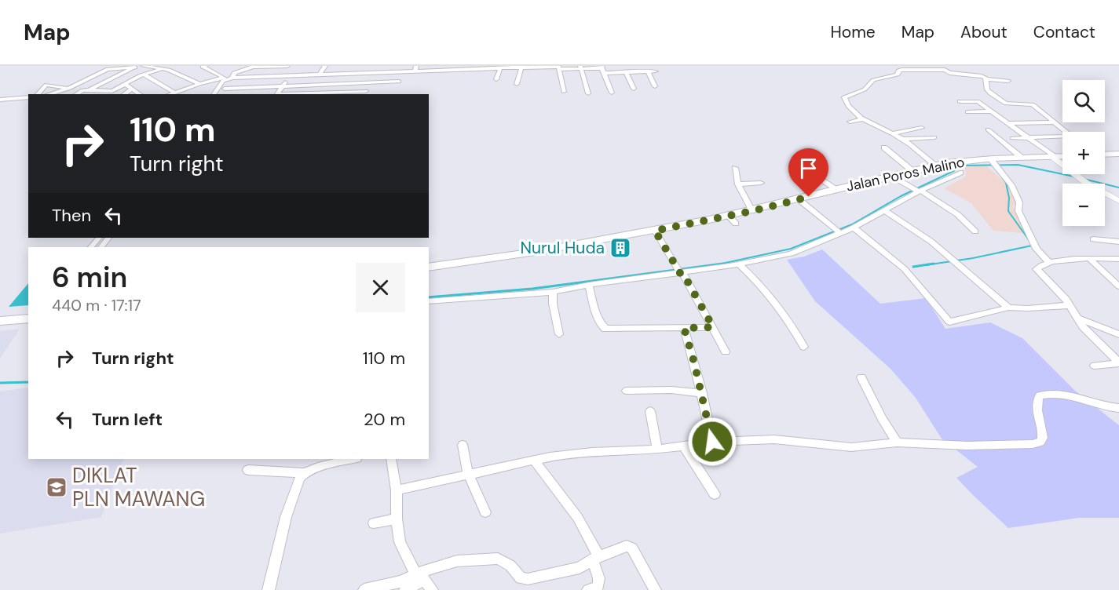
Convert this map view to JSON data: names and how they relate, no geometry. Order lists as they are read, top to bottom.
{
  "streets": {
    "main road": ["Jalan Poros Malino"]
  },
  "places": {
    "building": ["Nurul Huda"],
    "school or university": ["DIKLAT PLN MAWANG"]
  },
  "page": {
    "header": "Map",
    "nav": [
      "Home",
      "Map",
      "About",
      "Contact"
    ],
    "map_buttons": ["+", "−"],
    "turn": ["110 m", "Turn right"],
    "then": "Then",
    "heading": ["6 min", "440 m · 17:17"],
    "list": [
      {
        "name": "Turn right",
        "value": "110 m"
      },
      {
        "name": "Turn left",
        "value": "20 m"
      }
    ]
  }
}
